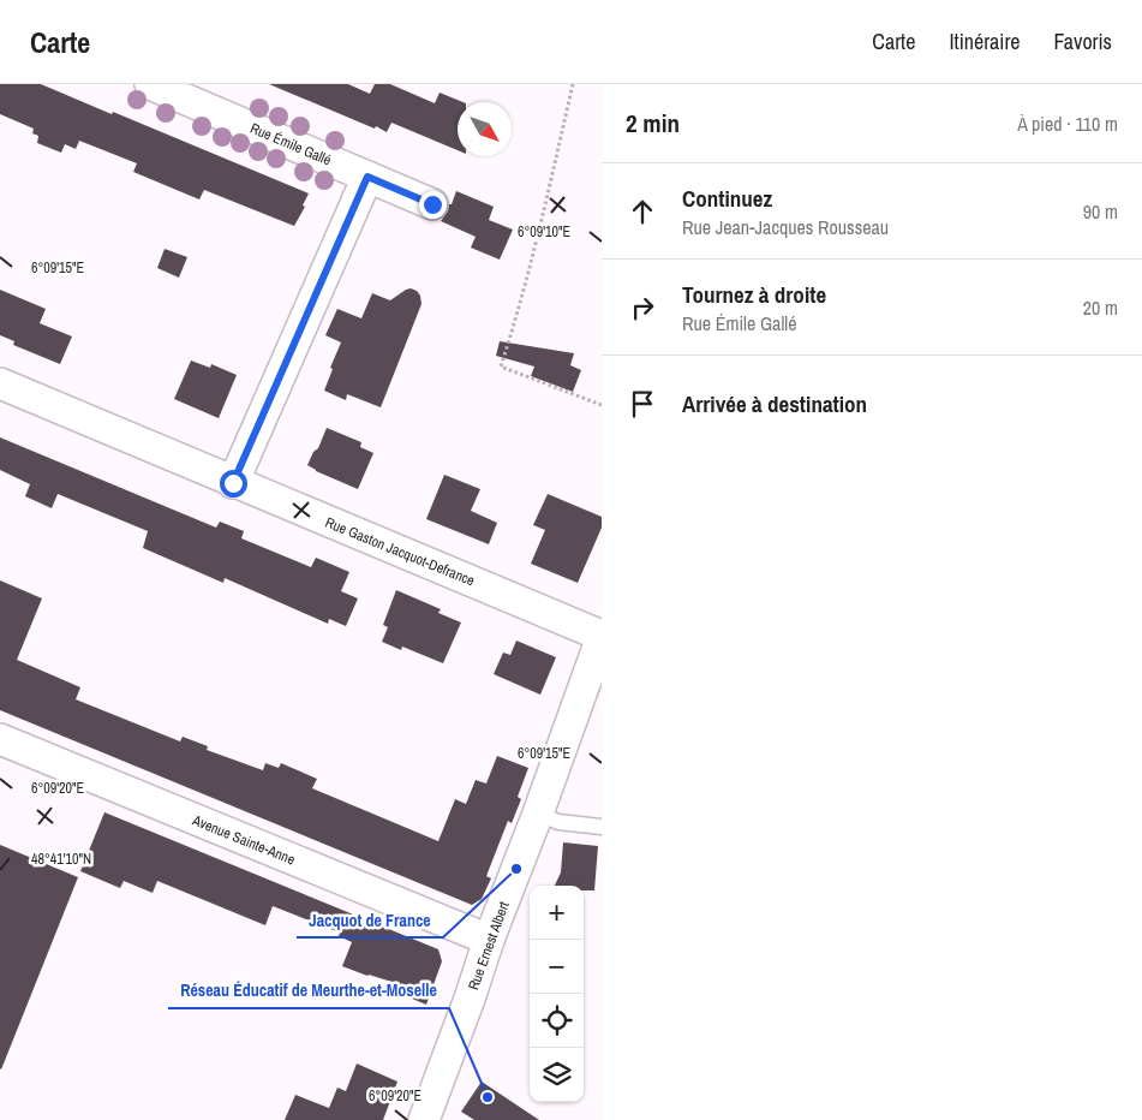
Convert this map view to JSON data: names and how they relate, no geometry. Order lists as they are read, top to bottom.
{
  "streets": {
    "street": [
      "Rue Émile Gallé",
      "Rue Gaston Jacquot-Defrance",
      "Avenue Sainte-Anne",
      "Rue Ernest Albert"
    ]
  },
  "crossings": [
    ["Rue Gaston Jacquot-Defrance", "Rue Ernest Albert"],
    ["Avenue Sainte-Anne", "Rue Ernest Albert"]
  ],
  "places": ["Jacquot de France", "Réseau Éducatif de Meurthe-et-Moselle"],
  "north": "bottom right",
  "page": {
    "header": "Carte",
    "nav": ["Carte", "Itinéraire", "Favoris"],
    "heading": ["2 min", "À pied · 110 m"],
    "list": [
      ["Continuez", "Rue Jean-Jacques Rousseau", "90 m"],
      ["Tournez à droite", "Rue Émile Gallé", "20 m"],
      "Arrivée à destination"
    ],
    "map_buttons": ["+", "−"]
  },
  "coordinates": [
    "6°09'10\"E",
    "6°09'15\"E",
    "6°09'20\"E",
    "48°41'10\"N"
  ]
}
